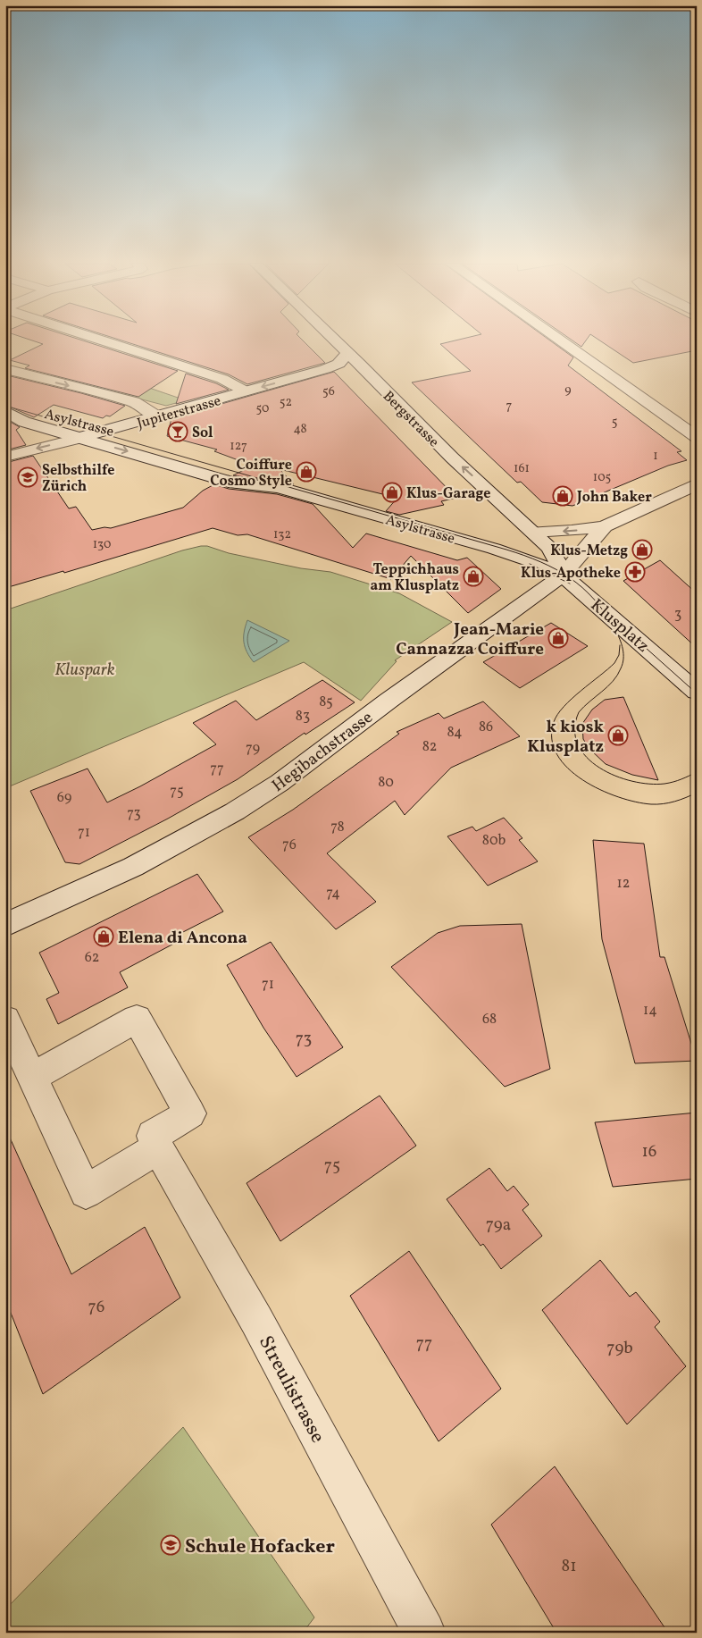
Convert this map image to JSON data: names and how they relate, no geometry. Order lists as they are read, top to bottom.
{
  "streets": {
    "street": [
      "Jupiterstrasse",
      "Bergstrasse",
      "Asylstrasse",
      "Klusplatz",
      "Hegibachstrasse",
      "Streulistrasse"
    ]
  },
  "crossings": [
    ["Jupiterstrasse", "Bergstrasse"],
    ["Jupiterstrasse", "Asylstrasse"],
    ["Bergstrasse", "Asylstrasse"],
    ["Bergstrasse", "Klusplatz"],
    ["Bergstrasse", "Hegibachstrasse"],
    ["Asylstrasse", "Klusplatz"],
    ["Asylstrasse", "Hegibachstrasse"],
    ["Klusplatz", "Hegibachstrasse"]
  ],
  "one_way": ["Jupiterstrasse"],
  "parks": ["Kluspark"],
  "places": {
    "bar": ["Sol"],
    "shop": [
      "Coiffure Cosmo Style",
      "Klus-Garage",
      "John Baker",
      "Klus-Metzg",
      "Teppichhaus am Klusplatz",
      "Jean-Marie Cannazza Coiffure",
      "k kiosk Klusplatz",
      "Elena di Ancona"
    ],
    "school or university": ["Selbsthilfe Zürich", "Schule Hofacker"],
    "pharmacy": ["Klus-Apotheke"]
  },
  "house_numbers": [
    "9",
    "56",
    "52",
    "7",
    "50",
    "5",
    "48",
    "127",
    "1",
    "161",
    "105",
    "132",
    "130",
    "3",
    "85",
    "83",
    "86",
    "84",
    "82",
    "79",
    "77",
    "80",
    "75",
    "69",
    "73",
    "78",
    "71",
    "80b",
    "76",
    "12",
    "74",
    "62",
    "71",
    "14",
    "68",
    "73",
    "16",
    "75",
    "79a",
    "76",
    "77",
    "79b",
    "81"
  ]
}
